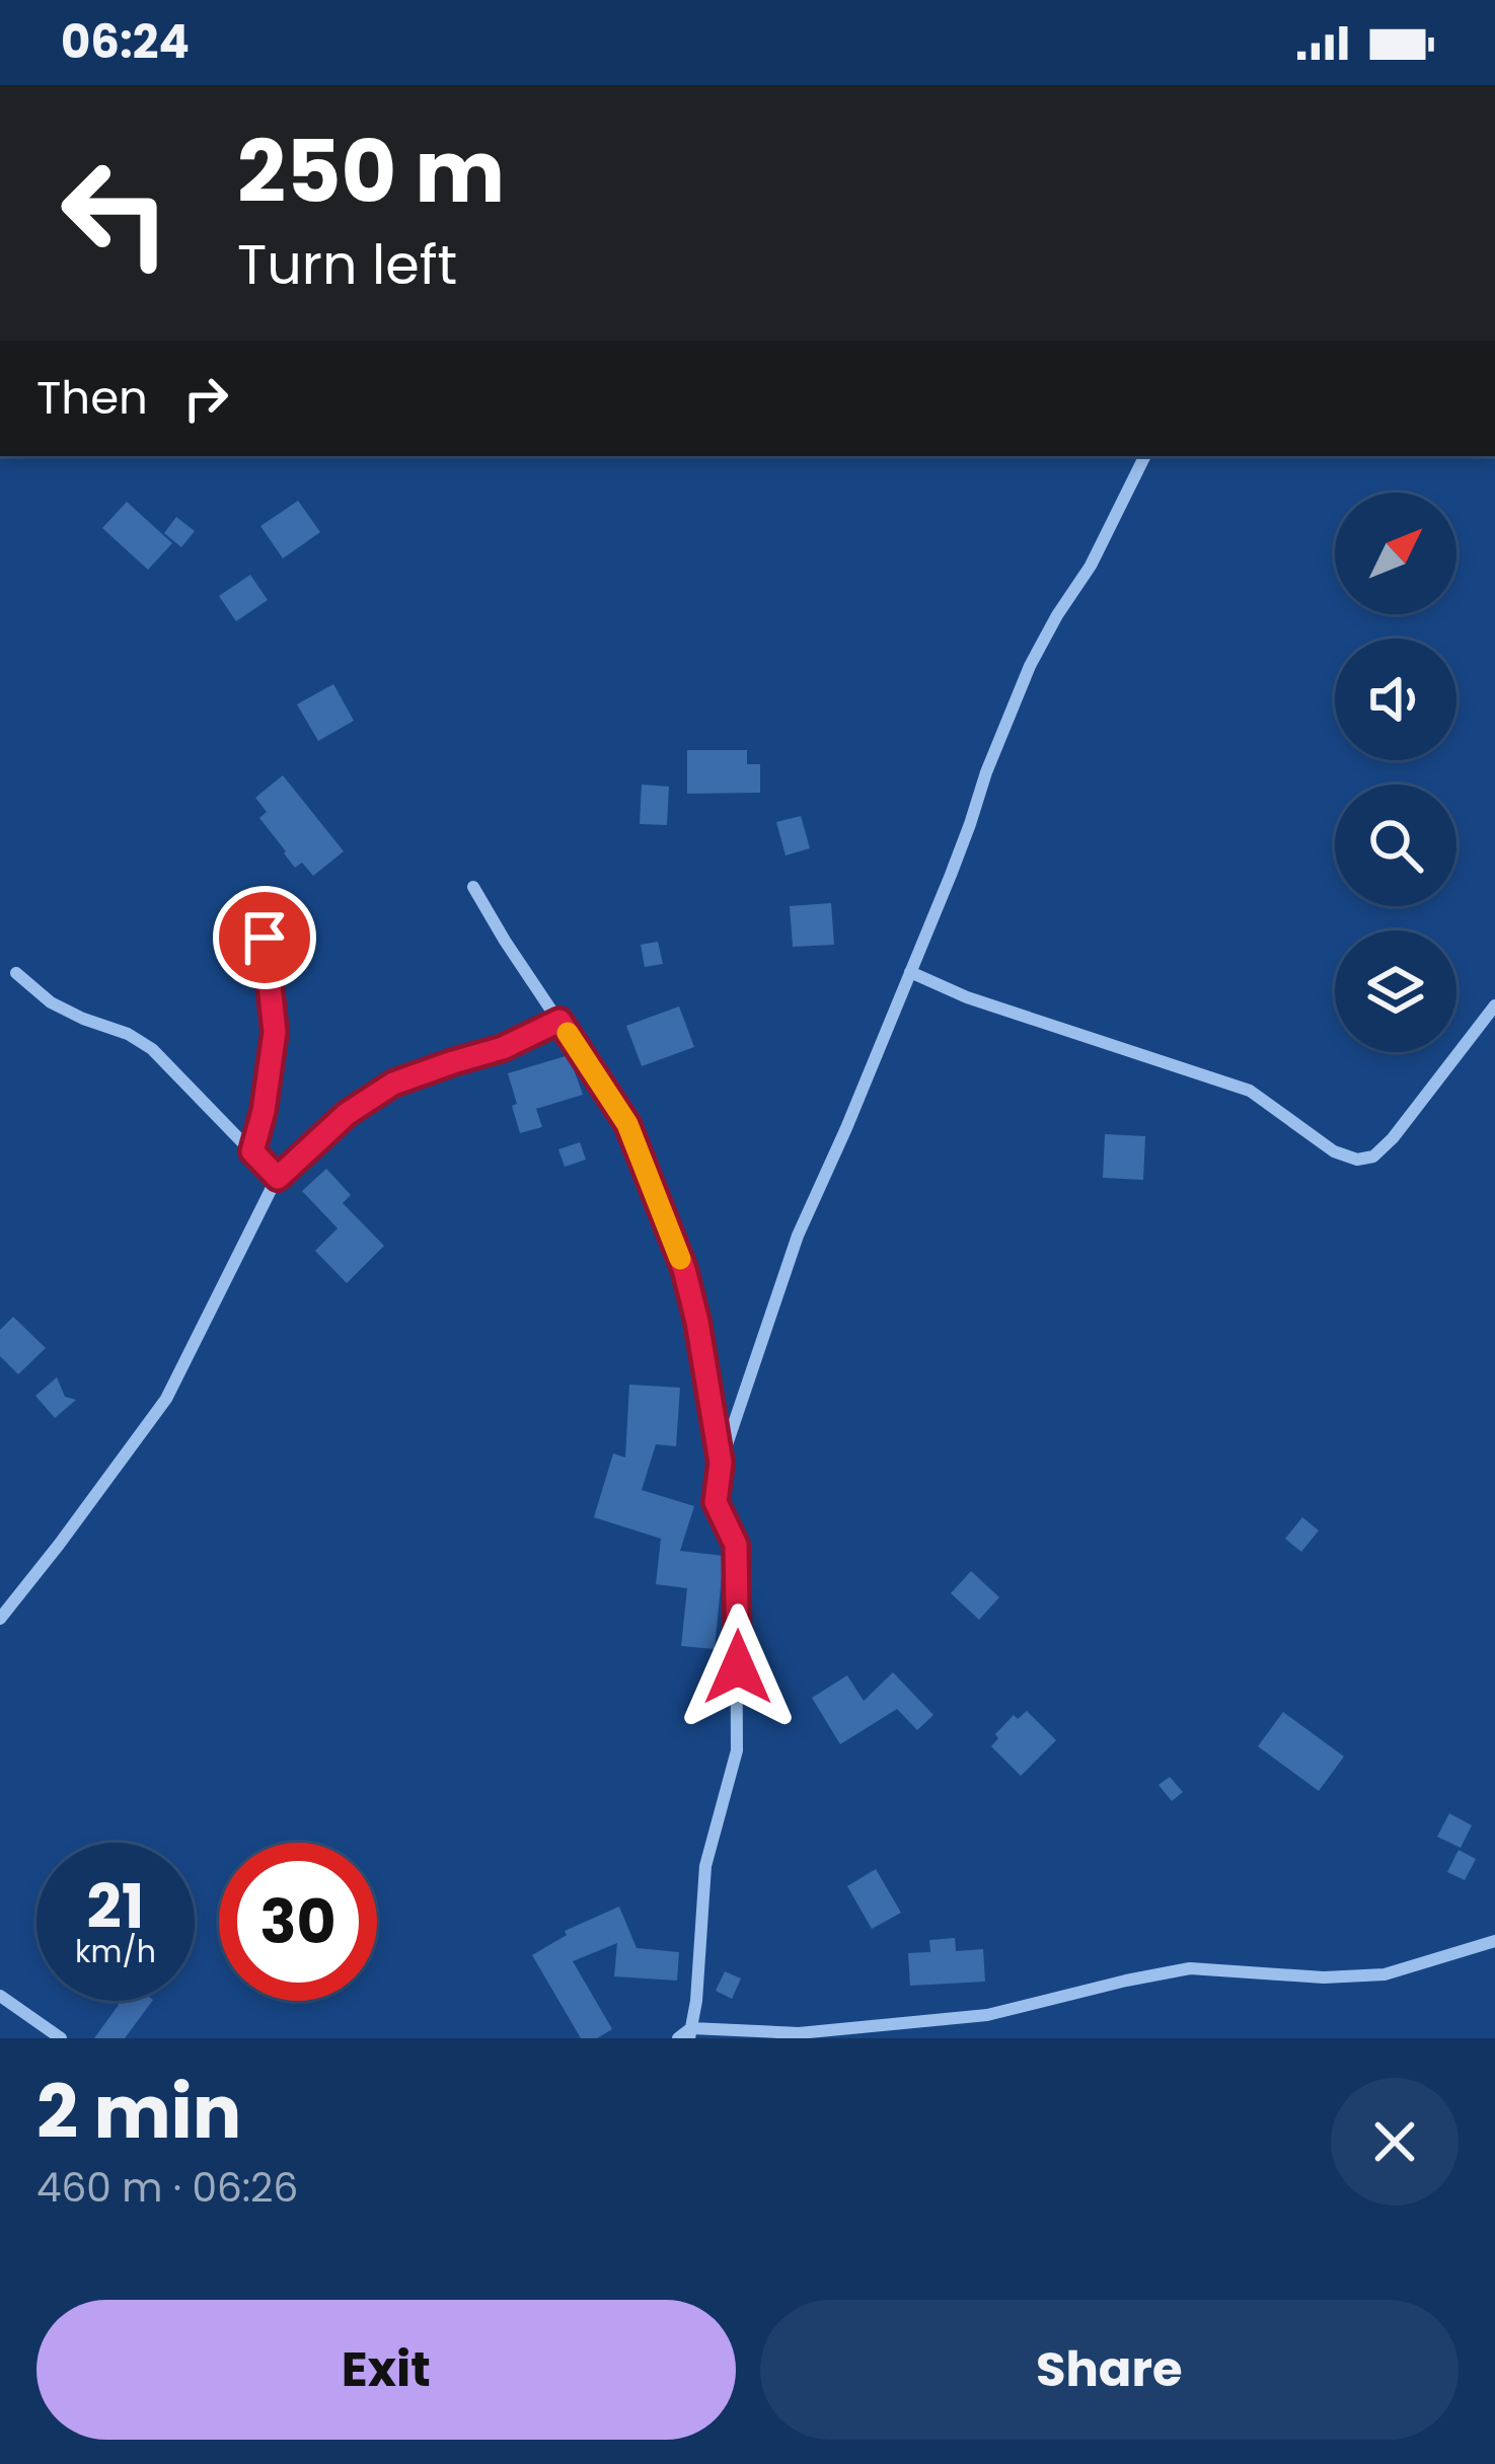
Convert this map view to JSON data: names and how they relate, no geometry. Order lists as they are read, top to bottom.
{
  "north": "top right",
  "page": {
    "status": "06:24",
    "turn": ["250 m", "Turn left"],
    "then": "Then",
    "speed": "21 km/h",
    "limit": "30",
    "heading": ["2 min", "460 m · 06:26"],
    "buttons": ["Exit", "Share"]
  }
}
